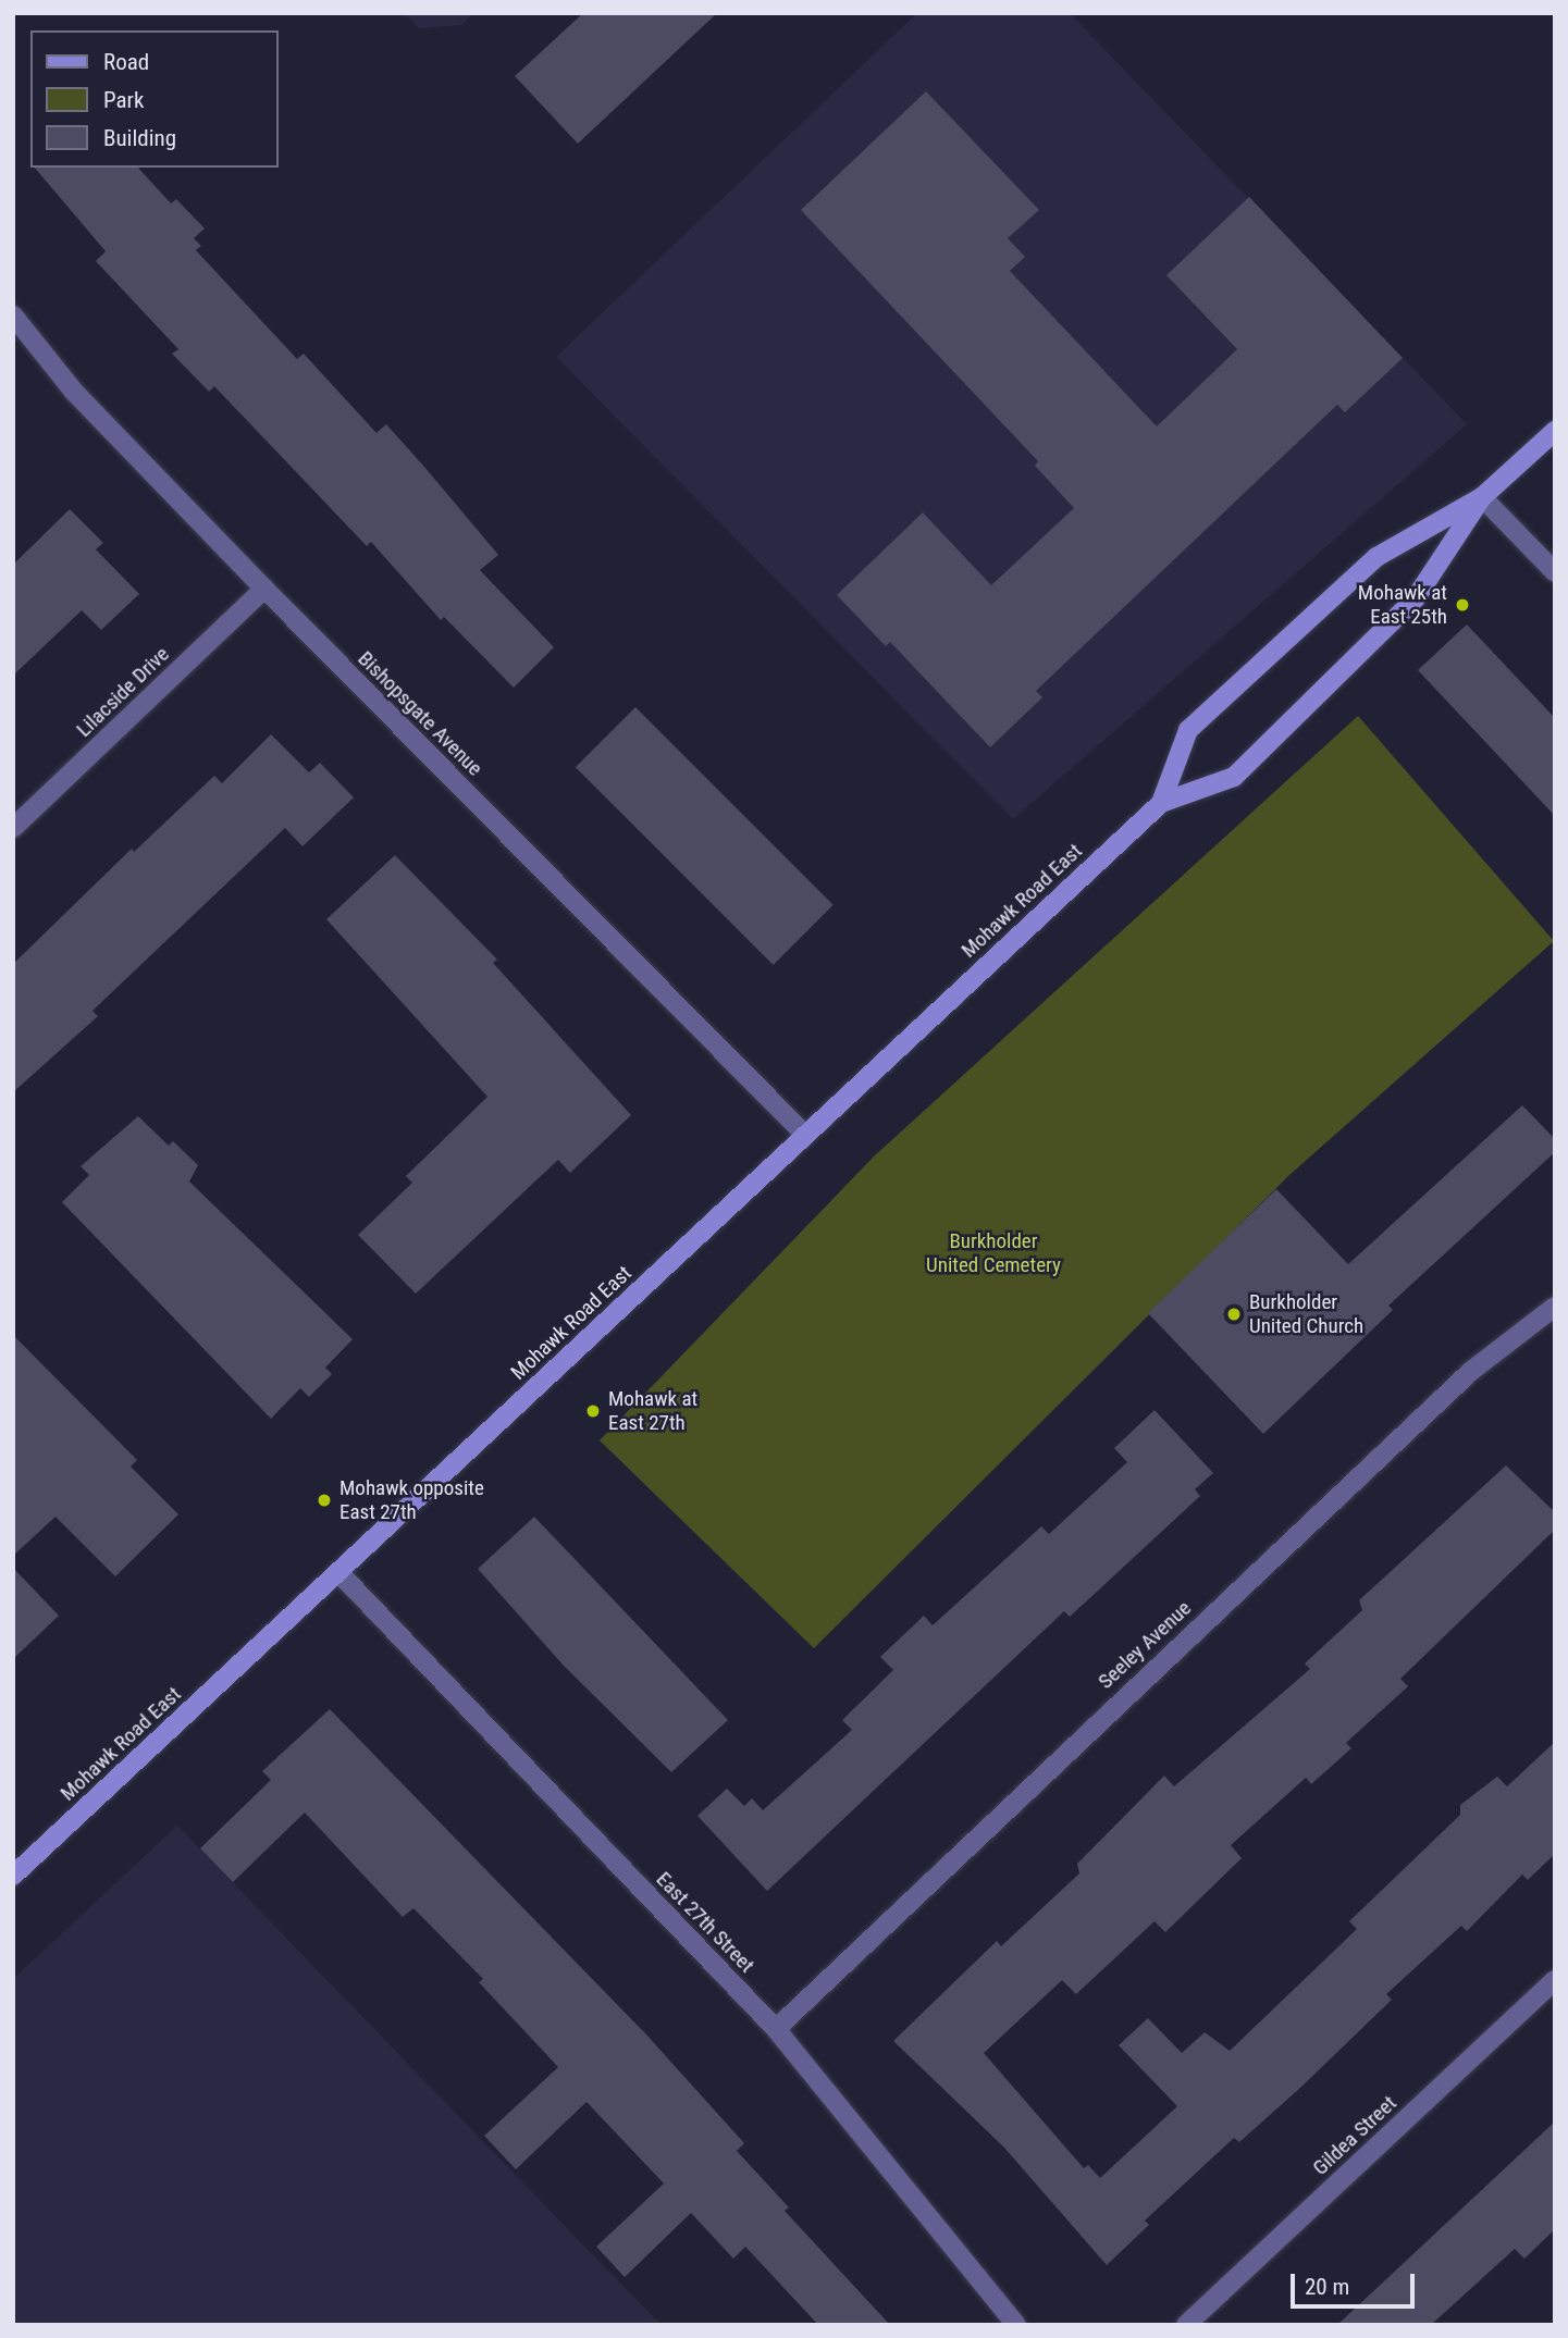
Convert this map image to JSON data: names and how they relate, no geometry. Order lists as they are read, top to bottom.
{
  "streets": {
    "main road": ["Mohawk Road East"],
    "street": [
      "Lilacside Drive",
      "Bishopsgate Avenue",
      "Seeley Avenue",
      "East 27th Street",
      "Gildea Street"
    ]
  },
  "crossings": [
    ["Lilacside Drive", "Bishopsgate Avenue"],
    ["Bishopsgate Avenue", "Mohawk Road East"],
    ["Mohawk Road East", "East 27th Street"],
    ["Seeley Avenue", "East 27th Street"]
  ],
  "parks": ["Burkholder United Cemetery"],
  "places": [
    "Mohawk at East 25th",
    "Burkholder United Church",
    "Mohawk at East 27th",
    "Mohawk opposite East 27th"
  ],
  "legend": ["Road", "Park", "Building"],
  "scale_bar": "20 m"
}
